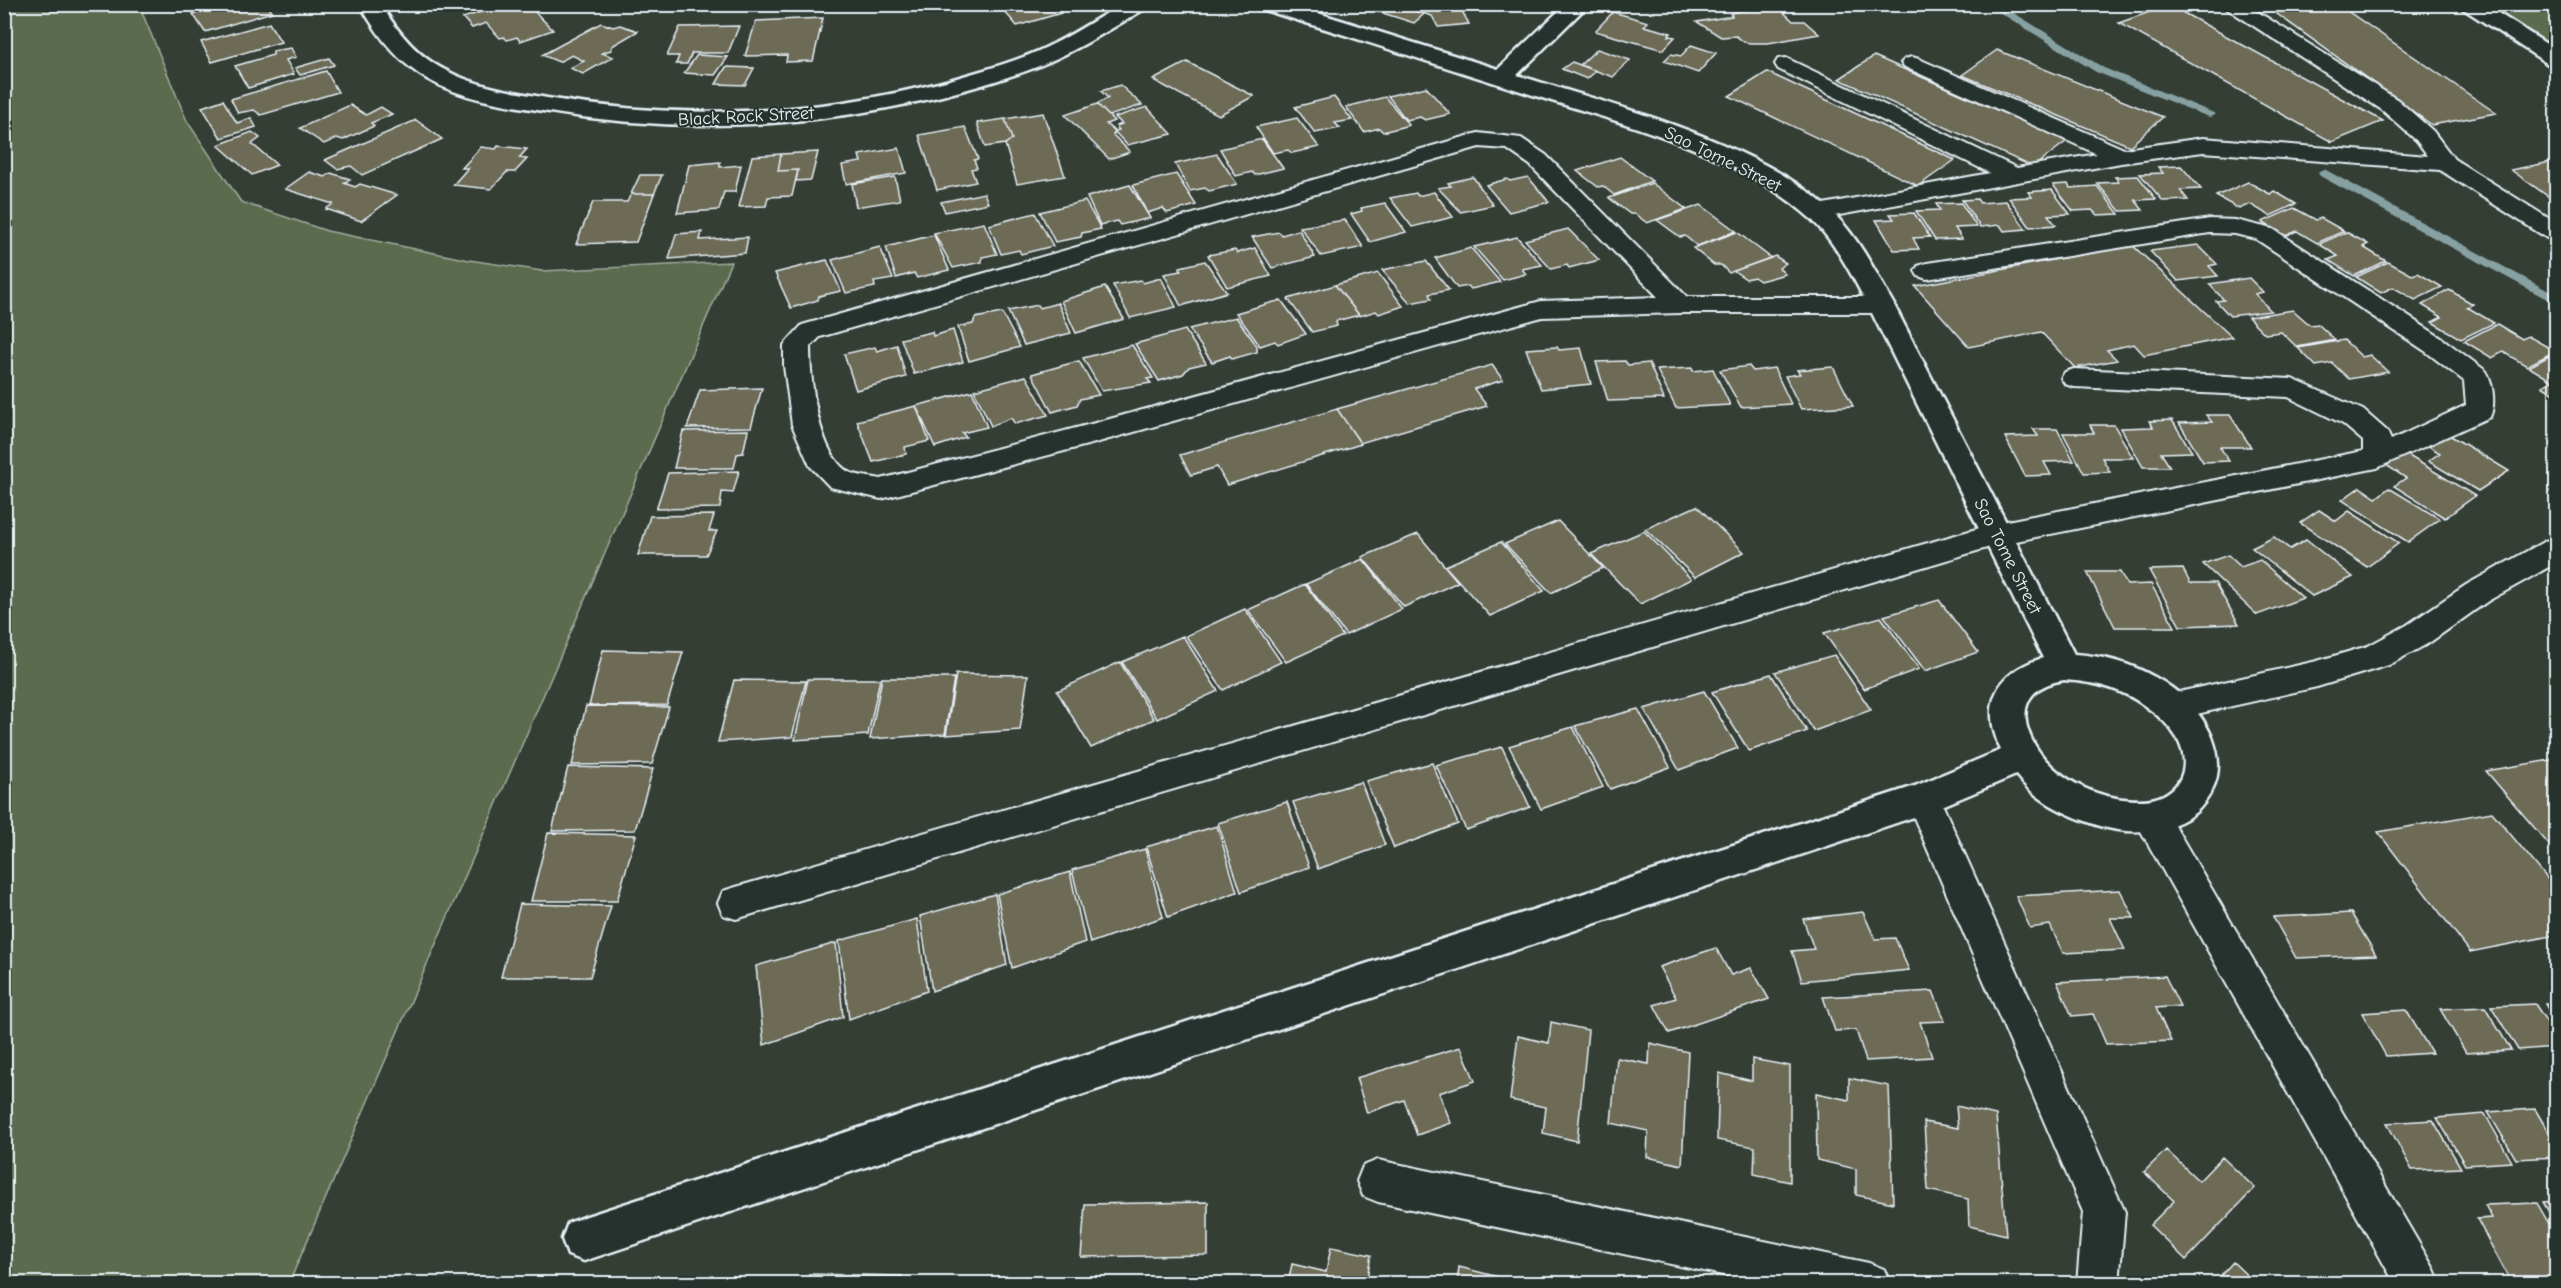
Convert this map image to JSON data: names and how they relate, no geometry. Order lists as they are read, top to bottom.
{
  "streets": {
    "street": ["Black Rock Street", "Sao Tome Street"]
  }
}
